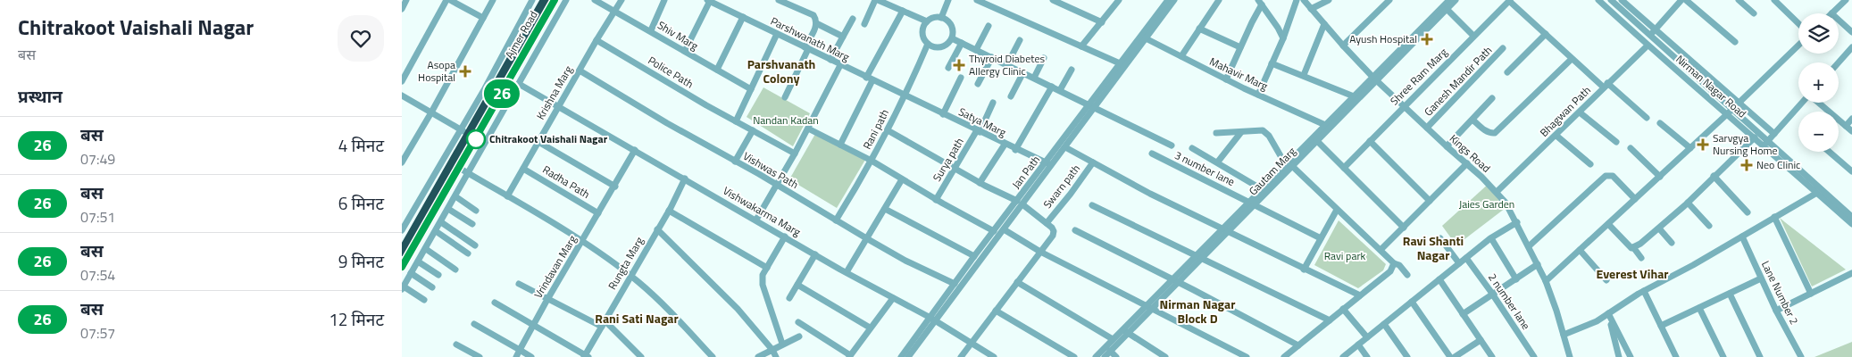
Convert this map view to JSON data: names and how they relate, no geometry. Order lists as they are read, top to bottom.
{
  "streets": {
    "highway": ["Ajmer Road"],
    "street": [
      "Shiv Marg",
      "Parshwanath Marg",
      "Police Path",
      "Mahavir Marg",
      "Shree Ram Marg",
      "Ganesh Mandir Path",
      "Nirman Nagar Road",
      "Krishna Marg",
      "Bhagwan Path",
      "Satya Marg",
      "Rani path",
      "Kings Road",
      "Surya path",
      "3 number lane",
      "Vishwas Path",
      "Gautam Marg",
      "Jan Path",
      "Radha Path",
      "Swarn path",
      "Vishwakarma Marg",
      "Rungta Marg",
      "Vrindavan Marg",
      "Lane Number 2",
      "2 number lane"
    ]
  },
  "crossings": [
    ["Shiv Marg", "Krishna Marg"],
    ["Parshwanath Marg", "Satya Marg"],
    ["Parshwanath Marg", "Rani path"],
    ["Police Path", "Krishna Marg"],
    ["Mahavir Marg", "Jan Path"],
    ["Shree Ram Marg", "Kings Road"],
    ["Ganesh Mandir Path", "Kings Road"],
    ["Nirman Nagar Road", "Bhagwan Path"],
    ["Krishna Marg", "Vishwas Path"],
    ["Krishna Marg", "Radha Path"],
    ["Krishna Marg", "Vishwakarma Marg"],
    ["Bhagwan Path", "Kings Road"],
    ["Satya Marg", "Rani path"],
    ["Satya Marg", "Surya path"],
    ["Satya Marg", "Jan Path"],
    ["Rani path", "3 number lane"],
    ["Rani path", "Vishwas Path"],
    ["Kings Road", "Gautam Marg"],
    ["3 number lane", "Gautam Marg"],
    ["3 number lane", "Jan Path"],
    ["Vishwas Path", "Jan Path"],
    ["Jan Path", "Vishwakarma Marg"],
    ["Radha Path", "Vrindavan Marg"],
    ["Vishwakarma Marg", "Rungta Marg"],
    ["Vishwakarma Marg", "Vrindavan Marg"]
  ],
  "districts": [
    "Parshvanath Colony",
    "Ravi Shanti Nagar",
    "Everest Vihar",
    "Nirman Nagar Block D",
    "Rani Sati Nagar"
  ],
  "parks": ["Nandan Kadan", "Jaies Garden", "Ravi park"],
  "places": {
    "health": [
      "Ayush Hospital",
      "Thyroid Diabetes Allergy Clinic",
      "Asopa Hospital",
      "Sarvgya Nursing Home",
      "Neo Clinic"
    ],
    "other": ["Chitrakoot Vaishali Nagar"]
  },
  "lines": ["bus line 26"],
  "page": {
    "heading": [
      ["Chitrakoot Vaishali Nagar", "बस"],
      "प्रस्थान"
    ],
    "on_map": "26",
    "map_buttons": ["+", "−"],
    "list": [
      {
        "mark": "26",
        "name": "बस",
        "note": "07:49",
        "value": "4 मिनट"
      },
      {
        "mark": "26",
        "name": "बस",
        "note": "07:51",
        "value": "6 मिनट"
      },
      {
        "mark": "26",
        "name": "बस",
        "note": "07:54",
        "value": "9 मिनट"
      },
      {
        "mark": "26",
        "name": "बस",
        "note": "07:57",
        "value": "12 मिनट"
      }
    ]
  }
}
